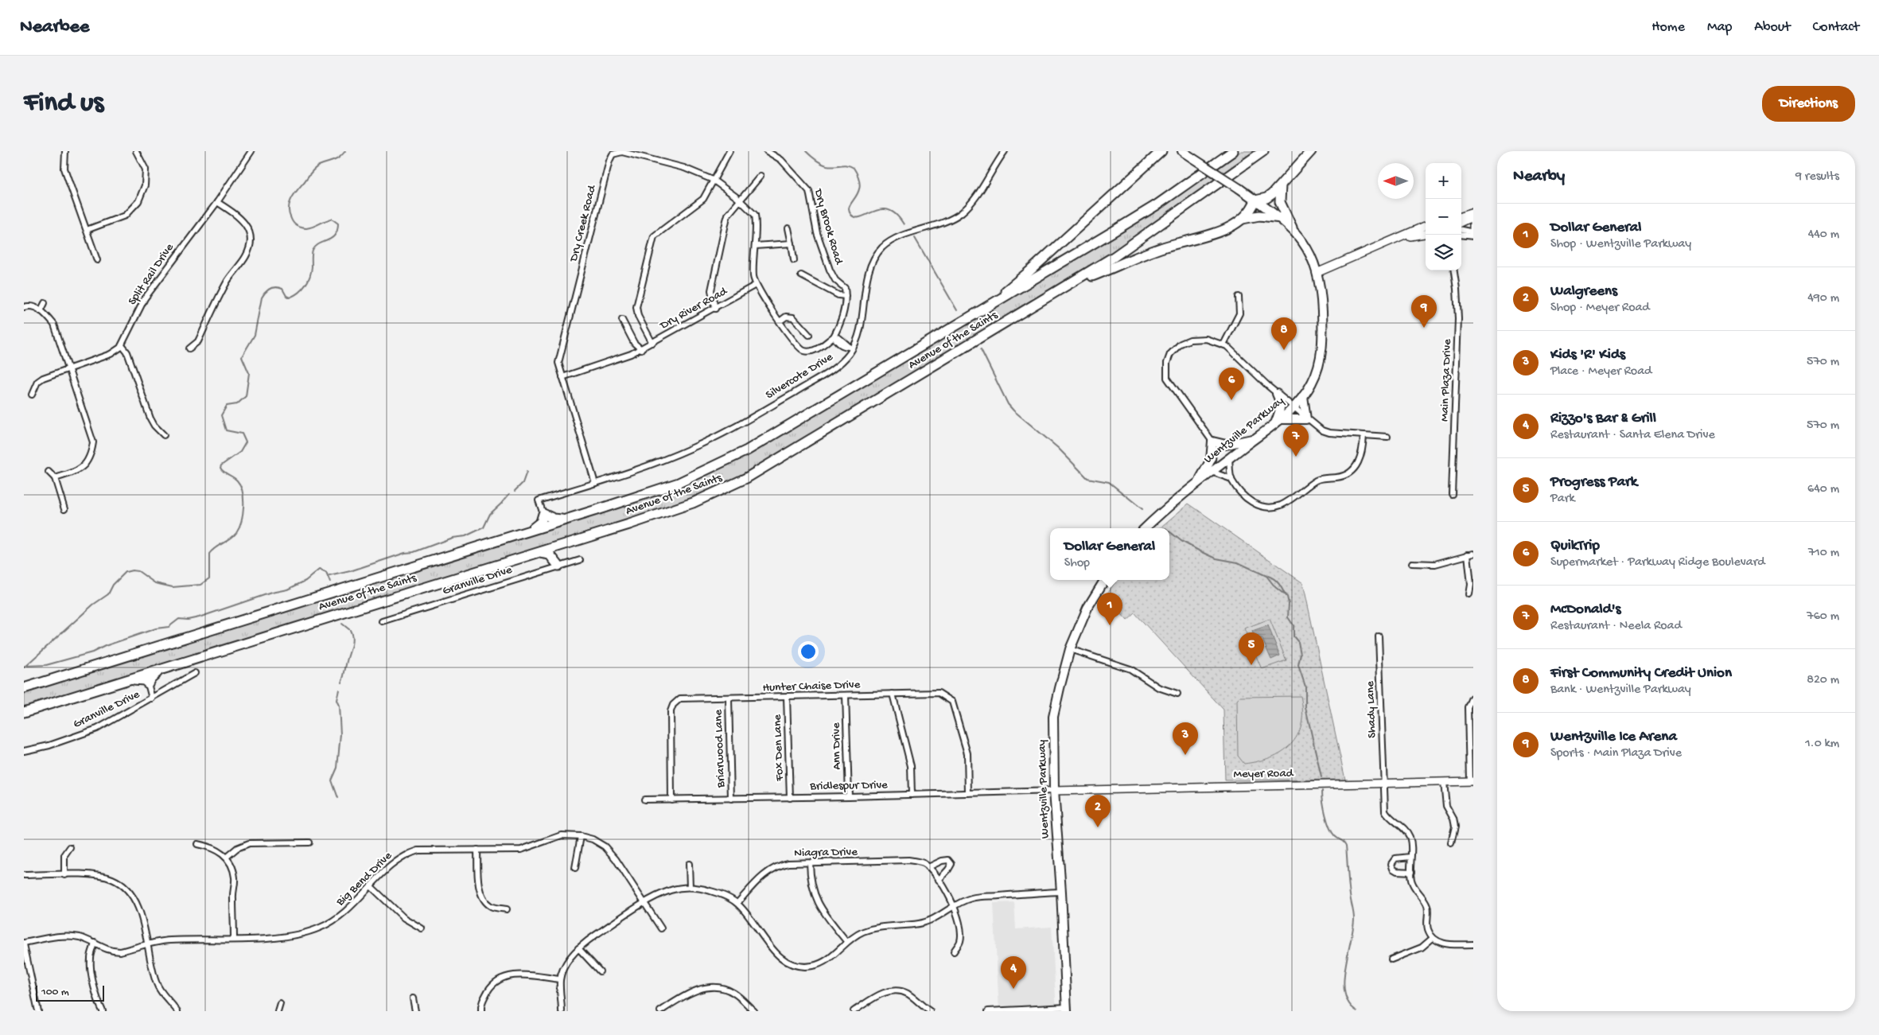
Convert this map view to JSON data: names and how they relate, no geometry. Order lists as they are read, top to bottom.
{
  "streets": {
    "highway": ["Avenue of the Saints"],
    "main road": ["Wentzville Parkway"],
    "street": [
      "Dry Creek Road",
      "Dry Brook Road",
      "Split Rail Drive",
      "Dry River Road",
      "Silvercote Drive",
      "Main Plaza Drive",
      "Granville Drive",
      "Hunter Chaise Drive",
      "Shady Lane",
      "Ann Drive",
      "Fox Den Lane",
      "Briarwood Lane",
      "Meyer Road",
      "Bridlespur Drive",
      "Niagra Drive",
      "Big Bend Drive"
    ]
  },
  "crossings": [
    ["Dry Creek Road", "Dry River Road"],
    ["Dry Creek Road", "Silvercote Drive"],
    ["Wentzville Parkway", "Meyer Road"],
    ["Wentzville Parkway", "Bridlespur Drive"],
    ["Hunter Chaise Drive", "Ann Drive"],
    ["Hunter Chaise Drive", "Fox Den Lane"],
    ["Hunter Chaise Drive", "Briarwood Lane"],
    ["Hunter Chaise Drive", "Bridlespur Drive"],
    ["Shady Lane", "Meyer Road"],
    ["Ann Drive", "Bridlespur Drive"],
    ["Fox Den Lane", "Bridlespur Drive"],
    ["Briarwood Lane", "Bridlespur Drive"],
    ["Meyer Road", "Bridlespur Drive"]
  ],
  "scale_bar": "100 m",
  "north": "left",
  "page": {
    "header": "Nearbee",
    "nav": [
      "Home",
      "Map",
      "About",
      "Contact"
    ],
    "buttons": "Directions",
    "title": "Find us",
    "heading": ["Nearby", "9 results"],
    "map_buttons": ["+", "−"],
    "list": [
      {
        "mark": "1",
        "name": "Dollar General",
        "note": "Shop · Wentzville Parkway",
        "value": "440 m"
      },
      {
        "mark": "2",
        "name": "Walgreens",
        "note": "Shop · Meyer Road",
        "value": "490 m"
      },
      {
        "mark": "3",
        "name": "Kids 'R' Kids",
        "note": "Place · Meyer Road",
        "value": "570 m"
      },
      {
        "mark": "4",
        "name": "Rizzo's Bar & Grill",
        "note": "Restaurant · Santa Elena Drive",
        "value": "570 m"
      },
      {
        "mark": "5",
        "name": "Progress Park",
        "note": "Park",
        "value": "640 m"
      },
      {
        "mark": "6",
        "name": "QuikTrip",
        "note": "Supermarket · Parkway Ridge Boulevard",
        "value": "710 m"
      },
      {
        "mark": "7",
        "name": "McDonald's",
        "note": "Restaurant · Neela Road",
        "value": "760 m"
      },
      {
        "mark": "8",
        "name": "First Community Credit Union",
        "note": "Bank · Wentzville Parkway",
        "value": "820 m"
      },
      {
        "mark": "9",
        "name": "Wentzville Ice Arena",
        "note": "Sports · Main Plaza Drive",
        "value": "1.0 km"
      }
    ],
    "pins": [
      "9",
      "8",
      "6",
      "7",
      "1",
      "5",
      "3",
      "2",
      "4"
    ],
    "popup": ["Dollar General", "Shop"],
    "scale": "100 m"
  }
}
